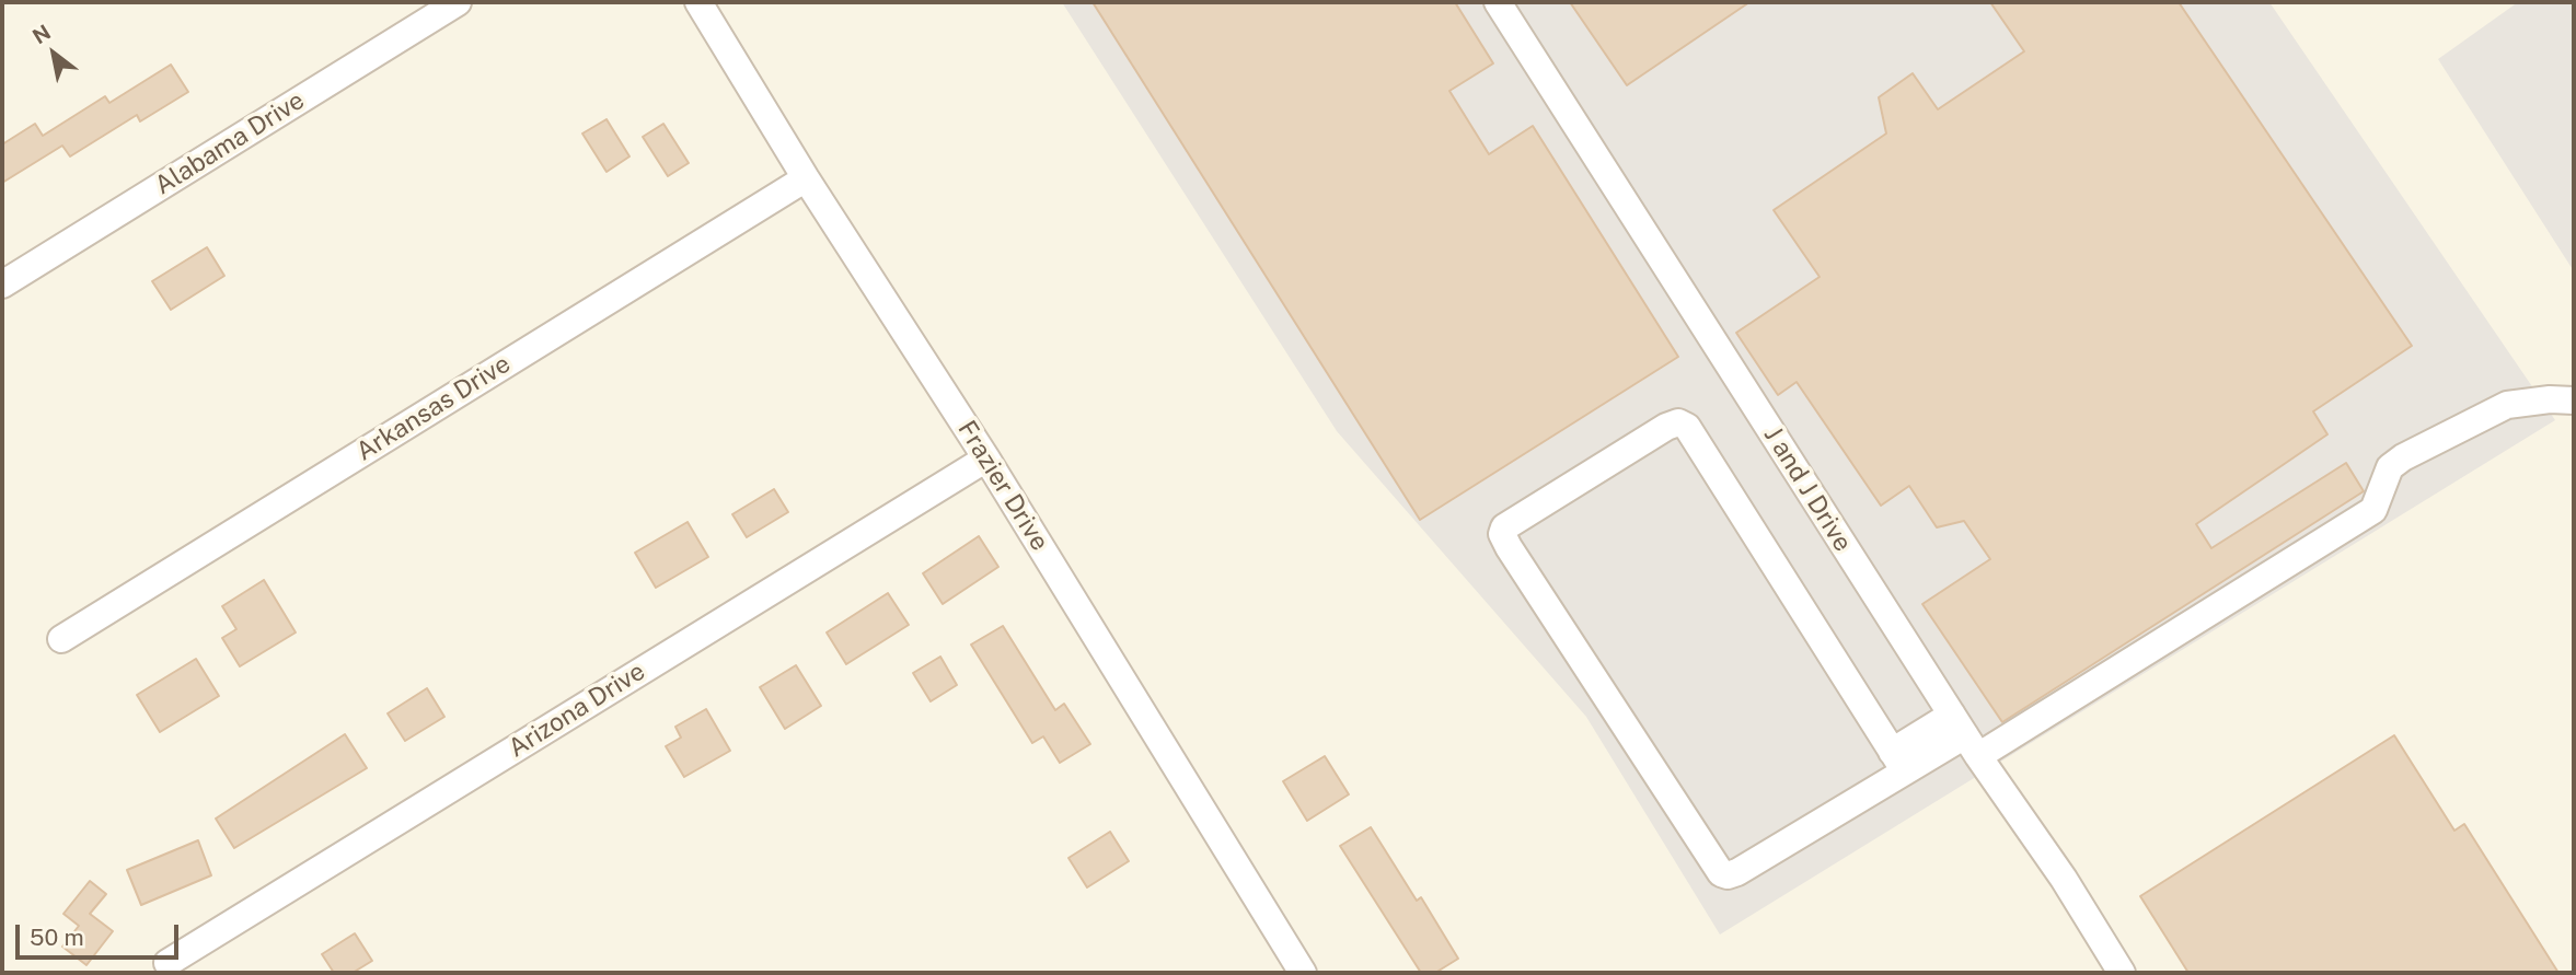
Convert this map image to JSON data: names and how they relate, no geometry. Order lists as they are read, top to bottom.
{
  "streets": {
    "street": [
      "Alabama Drive",
      "Arkansas Drive",
      "Frazier Drive",
      "J and J Drive",
      "Arizona Drive"
    ]
  },
  "crossings": [
    ["Arkansas Drive", "Frazier Drive"],
    ["Frazier Drive", "Arizona Drive"]
  ],
  "scale_bar": "50 m",
  "north": "top left"
}
